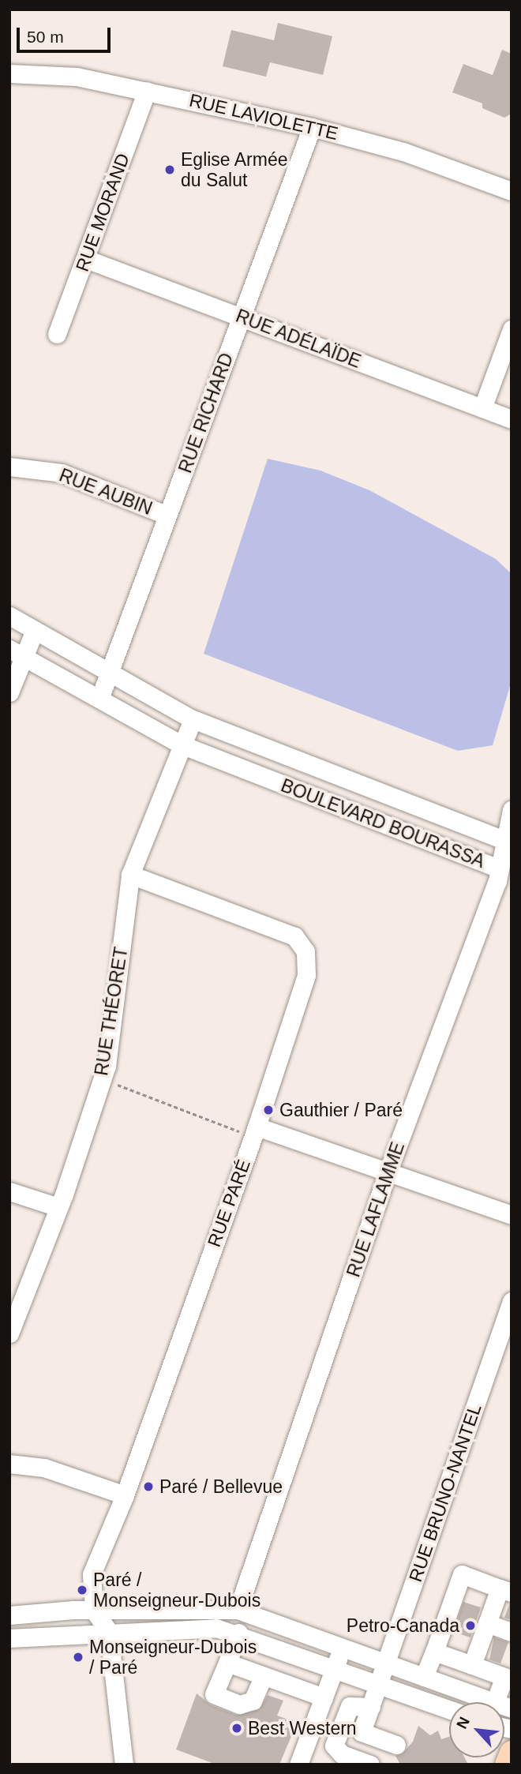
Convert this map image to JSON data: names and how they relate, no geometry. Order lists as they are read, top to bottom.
{
  "streets": {
    "street": [
      "RUE LAVIOLETTE",
      "RUE MORAND",
      "RUE ADÉLAÏDE",
      "RUE RICHARD",
      "RUE AUBIN",
      "BOULEVARD BOURASSA",
      "RUE THÉORET",
      "RUE PARÉ",
      "RUE LAFLAMME",
      "RUE BRUNO-NANTEL"
    ]
  },
  "crossings": [
    ["RUE LAVIOLETTE", "RUE MORAND"],
    ["RUE LAVIOLETTE", "RUE RICHARD"],
    ["RUE MORAND", "RUE ADÉLAÏDE"],
    ["RUE ADÉLAÏDE", "RUE RICHARD"],
    ["RUE RICHARD", "RUE AUBIN"],
    ["RUE RICHARD", "BOULEVARD BOURASSA"],
    ["BOULEVARD BOURASSA", "RUE THÉORET"],
    ["BOULEVARD BOURASSA", "RUE LAFLAMME"],
    ["RUE THÉORET", "RUE PARÉ"]
  ],
  "places": [
    "Eglise Armée du Salut",
    "Gauthier / Paré",
    "Paré / Bellevue",
    "Paré / Monseigneur-Dubois",
    "Petro-Canada",
    "Monseigneur-Dubois / Paré",
    "Best Western"
  ],
  "scale_bar": "50 m",
  "north": "top left"
}
